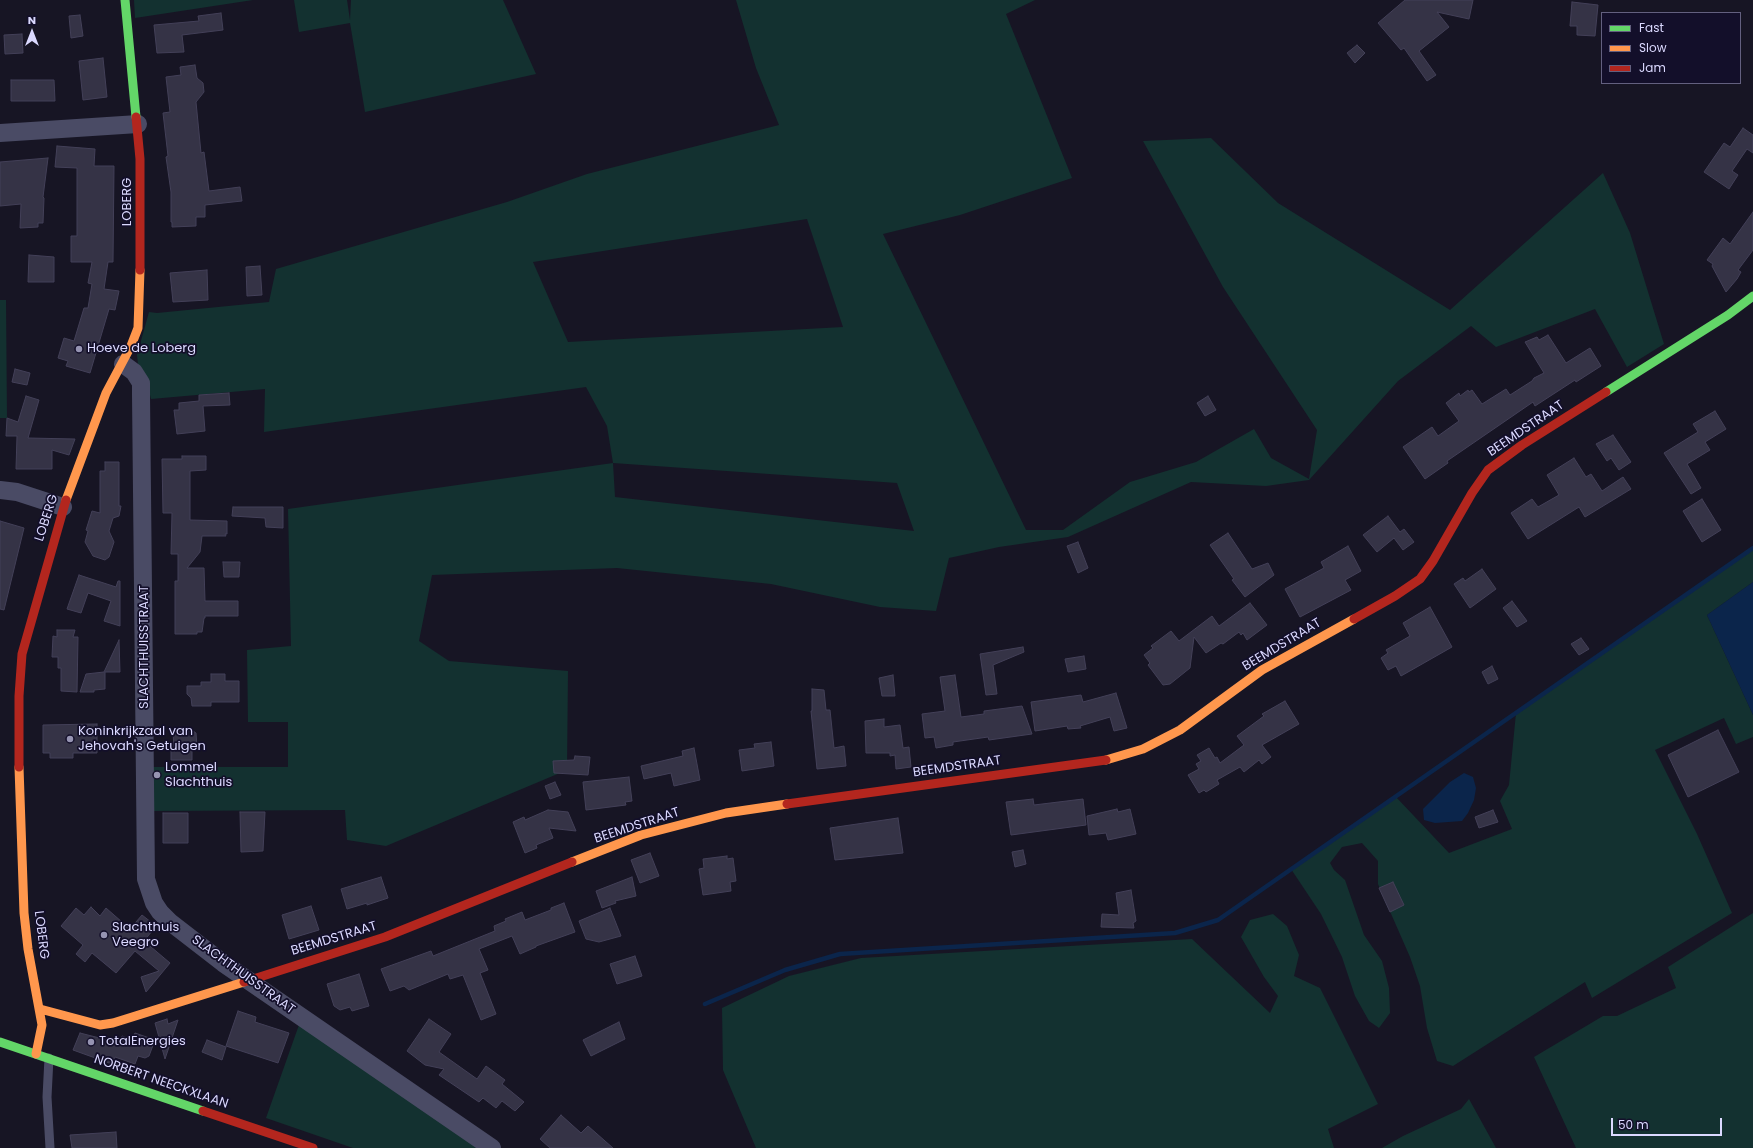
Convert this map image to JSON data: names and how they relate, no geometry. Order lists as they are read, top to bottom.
{
  "streets": {
    "street": [
      "LOBERG",
      "BEEMDSTRAAT",
      "SLACHTHUISSTRAAT",
      "NORBERT NEECKXLAAN"
    ]
  },
  "crossings": [
    ["LOBERG", "BEEMDSTRAAT"],
    ["LOBERG", "SLACHTHUISSTRAAT"],
    ["LOBERG", "NORBERT NEECKXLAAN"],
    ["BEEMDSTRAAT", "SLACHTHUISSTRAAT"]
  ],
  "places": [
    "Hoeve de Loberg",
    "Koninkrijkzaal van Jehovah's Getuigen",
    "Lommel Slachthuis",
    "Slachthuis Veegro",
    "TotalEnergies"
  ],
  "legend": ["Fast", "Slow", "Jam"],
  "scale_bar": "50 m",
  "north": "top"
}
